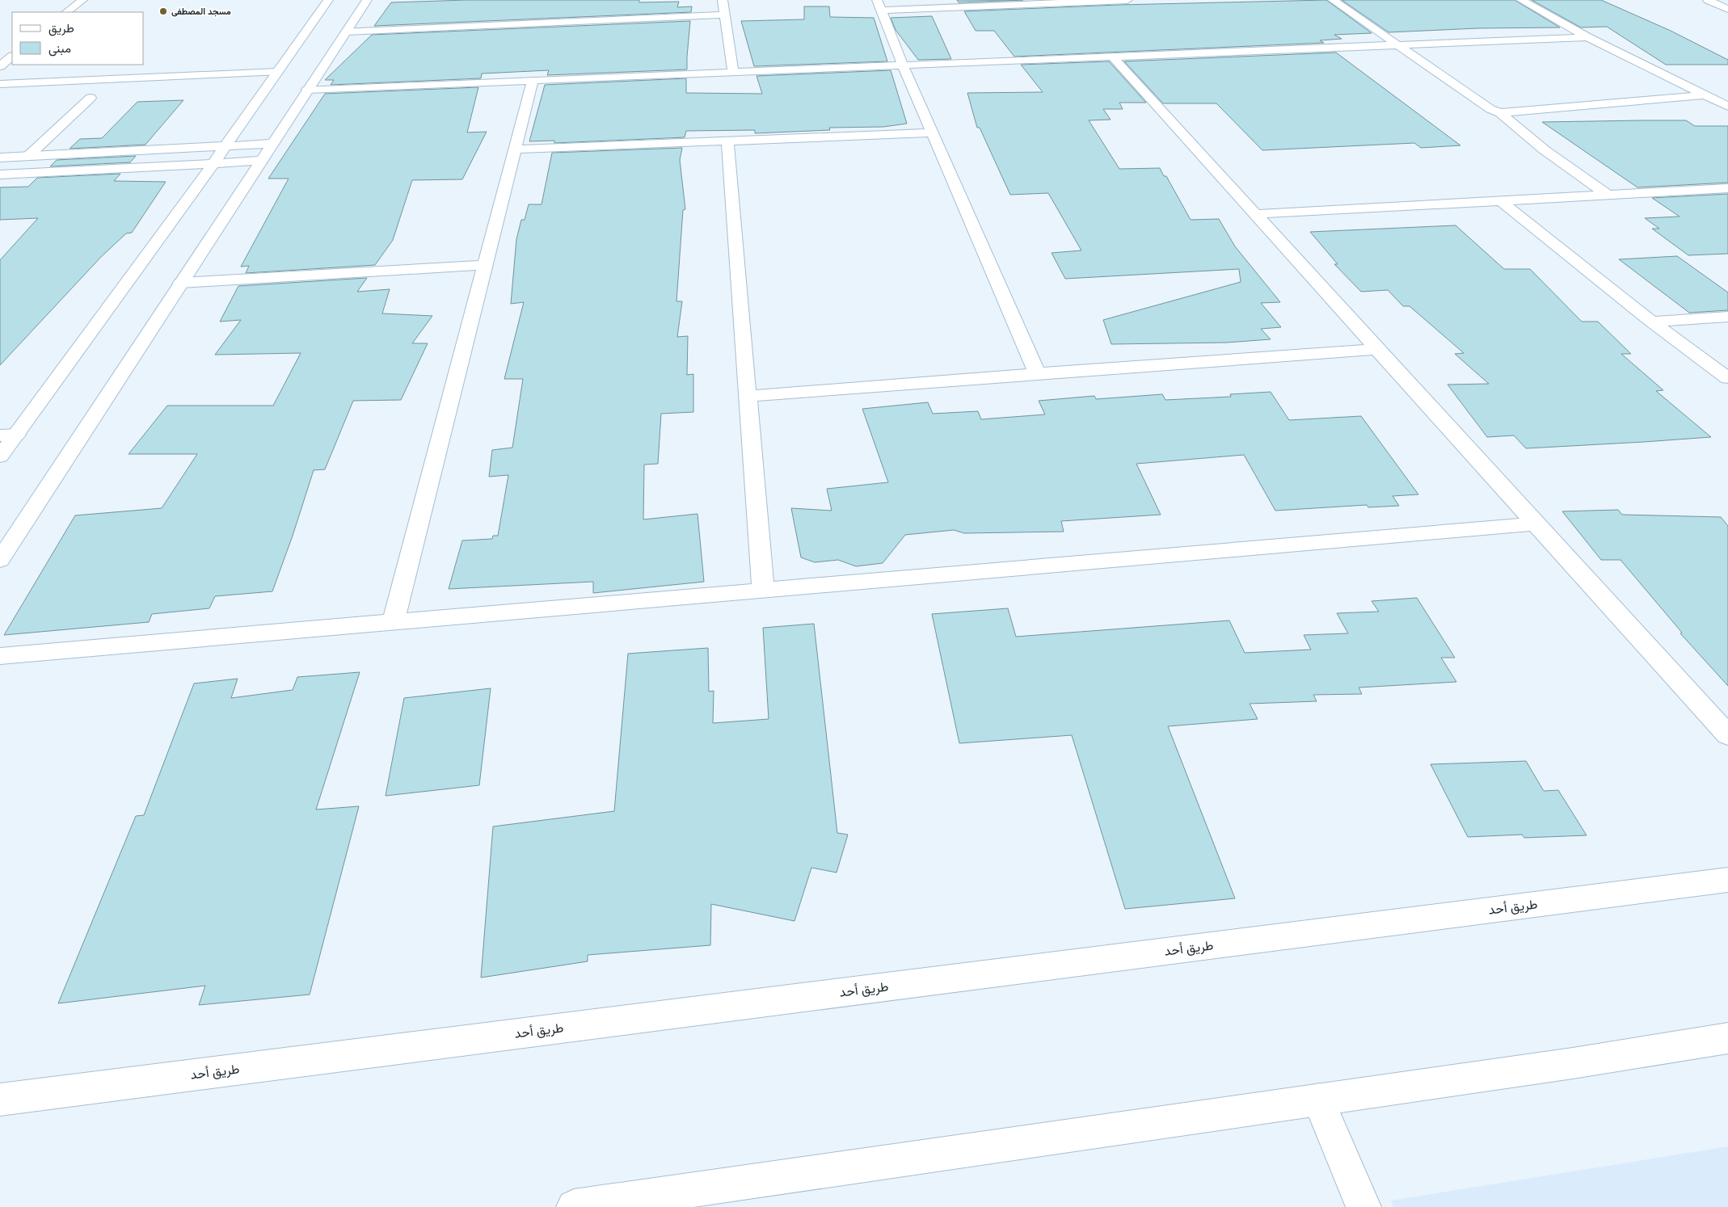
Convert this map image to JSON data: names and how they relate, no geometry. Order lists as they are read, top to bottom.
{
  "streets": {
    "street": ["طريق أحد"]
  },
  "places": ["مسجد المصطفى"],
  "legend": ["طريق", "مبنى"]
}
